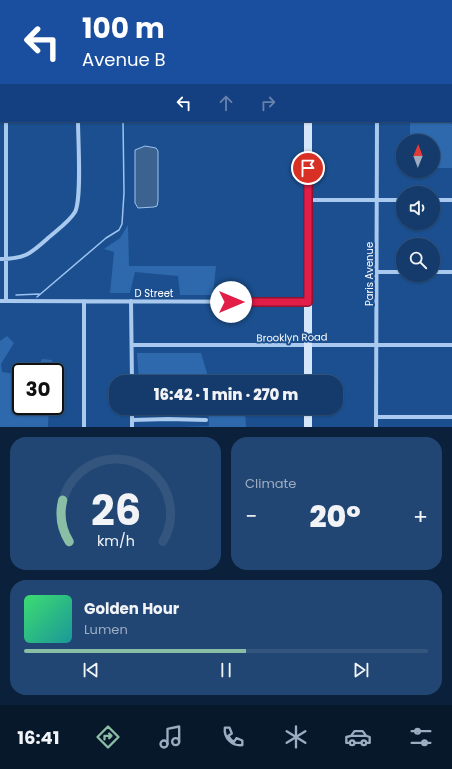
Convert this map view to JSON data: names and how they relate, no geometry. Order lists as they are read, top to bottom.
{
  "streets": {
    "street": ["Paris Avenue", "D Street", "Brooklyn Road"]
  },
  "crossings": [
    ["Paris Avenue", "Brooklyn Road"]
  ],
  "north": "top",
  "page": {
    "turn": ["100 m", "Avenue B"],
    "limit": "30",
    "trip": "16:42 · 1 min · 270 m",
    "tile": "Climate",
    "heat": ["−", "20°", "+"],
    "song": ["Golden Hour", "Lumen"],
    "tabs": "16:41",
    "gauge": ["26", "km/h"]
  }
}
